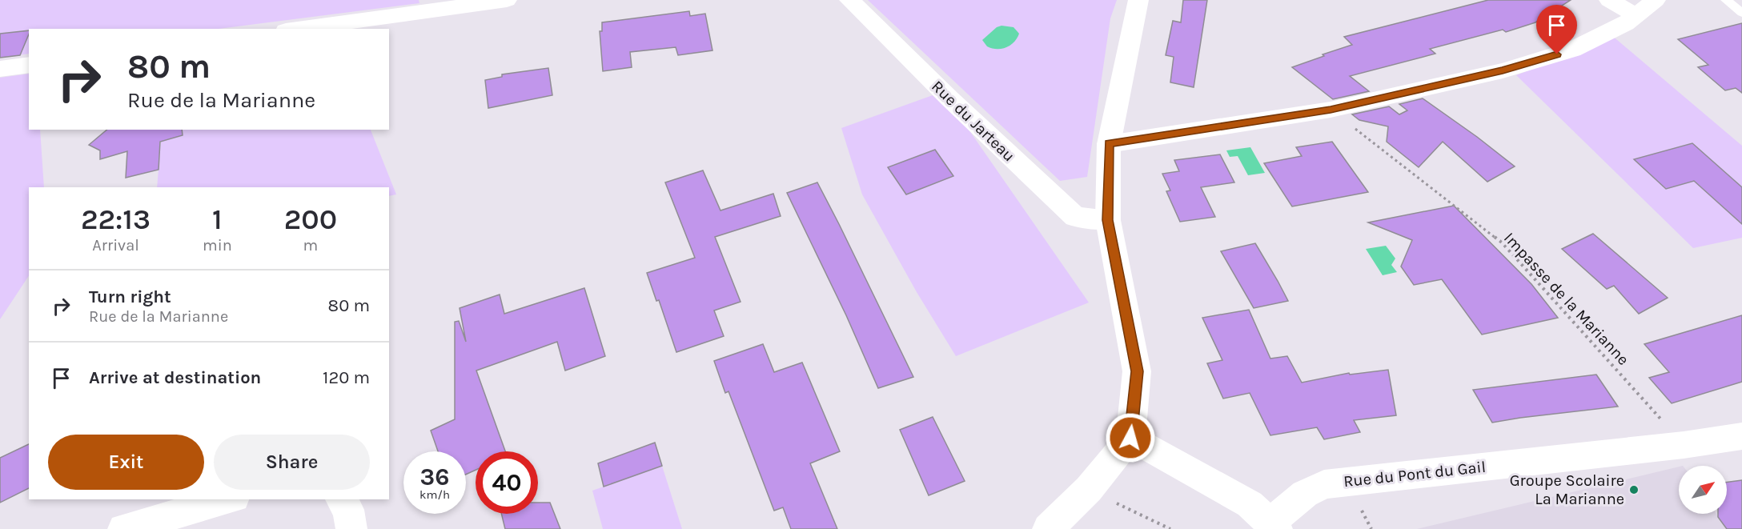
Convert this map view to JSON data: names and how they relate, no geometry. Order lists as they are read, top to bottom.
{
  "streets": {
    "street": ["Rue du Jarteau", "Rue du Pont du Gail"],
    "path": ["Impasse de la Marianne"]
  },
  "crossings": [
    ["Impasse de la Marianne", "Rue du Pont du Gail"]
  ],
  "places": ["Groupe Scolaire La Marianne"],
  "north": "top right",
  "page": {
    "turn": ["80 m", "Rue de la Marianne"],
    "eta": [
      "22:13",
      "Arrival",
      "1",
      "min",
      "200",
      "m"
    ],
    "list": [
      {
        "name": "Turn right",
        "note": "Rue de la Marianne",
        "value": "80 m"
      },
      {
        "name": "Arrive at destination",
        "value": "120 m"
      }
    ],
    "buttons": ["Exit", "Share"],
    "speed": "36 km/h",
    "limit": "40"
  }
}
